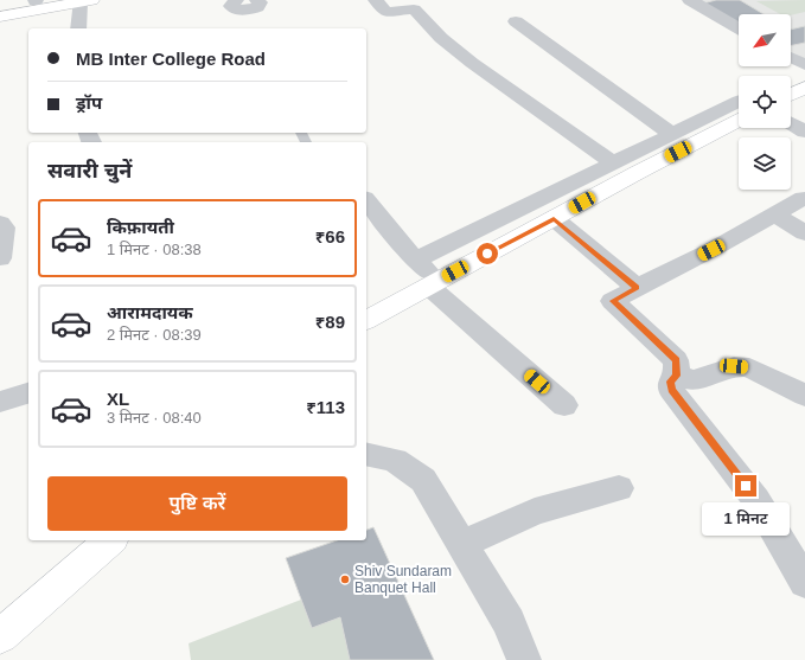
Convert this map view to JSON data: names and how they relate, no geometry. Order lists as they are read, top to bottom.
{
  "places": ["Shiv Sundaram Banquet Hall"],
  "north": "bottom left",
  "page": {
    "banner": ["MB Inter College Road", "ड्रॉप"],
    "heading": "सवारी चुनें",
    "list": [
      {
        "name": "किफ़ायती",
        "note": "1 मिनट · 08:38",
        "value": "₹66"
      },
      {
        "name": "आरामदायक",
        "note": "2 मिनट · 08:39",
        "value": "₹89"
      },
      {
        "name": "XL",
        "note": "3 मिनट · 08:40",
        "value": "₹113"
      }
    ],
    "buttons": "पुष्टि करें",
    "bubble": "1 मिनट"
  }
}
